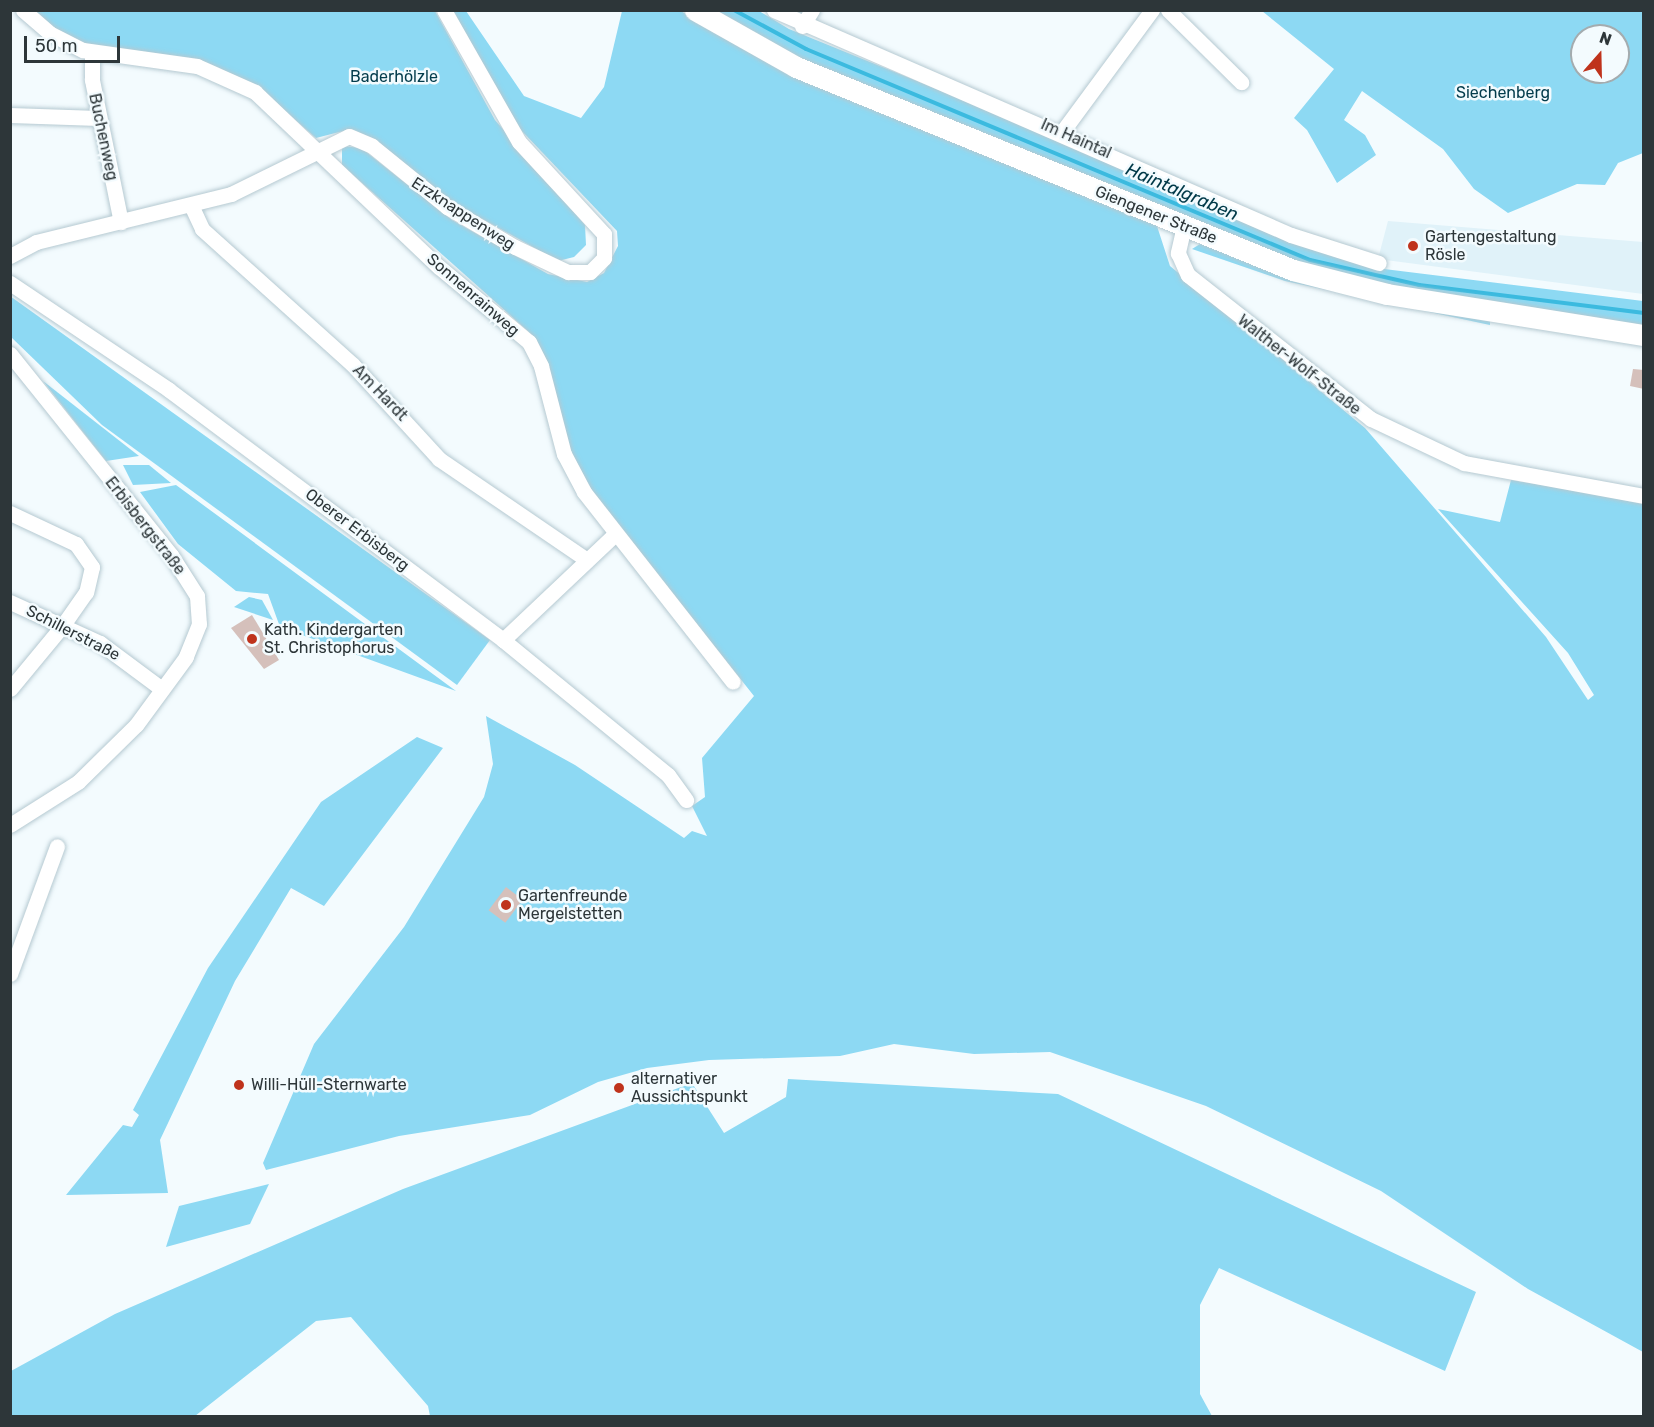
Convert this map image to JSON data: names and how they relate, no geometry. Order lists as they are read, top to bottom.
{
  "streets": {
    "main road": ["Giengener Straße"],
    "street": [
      "Buchenweg",
      "Im Haintal",
      "Erzknappenweg",
      "Sonnenrainweg",
      "Walther-Wolf-Straße",
      "Am Hardt",
      "Erbisbergstraße",
      "Oberer Erbisberg",
      "Schillerstraße"
    ]
  },
  "crossings": [
    ["Buchenweg", "Erzknappenweg"],
    ["Buchenweg", "Sonnenrainweg"],
    ["Erzknappenweg", "Sonnenrainweg"],
    ["Erzknappenweg", "Am Hardt"],
    ["Giengener Straße", "Walther-Wolf-Straße"],
    ["Erbisbergstraße", "Schillerstraße"]
  ],
  "water": ["Haintalgraben"],
  "parks": ["Baderhölzle", "Siechenberg"],
  "places": [
    "Gartengestaltung Rösle",
    "Kath. Kindergarten St. Christophorus",
    "Gartenfreunde Mergelstetten",
    "Willi-Hüll-Sternwarte",
    "alternativer Aussichtspunkt"
  ],
  "scale_bar": "50 m",
  "north": "top"
}
